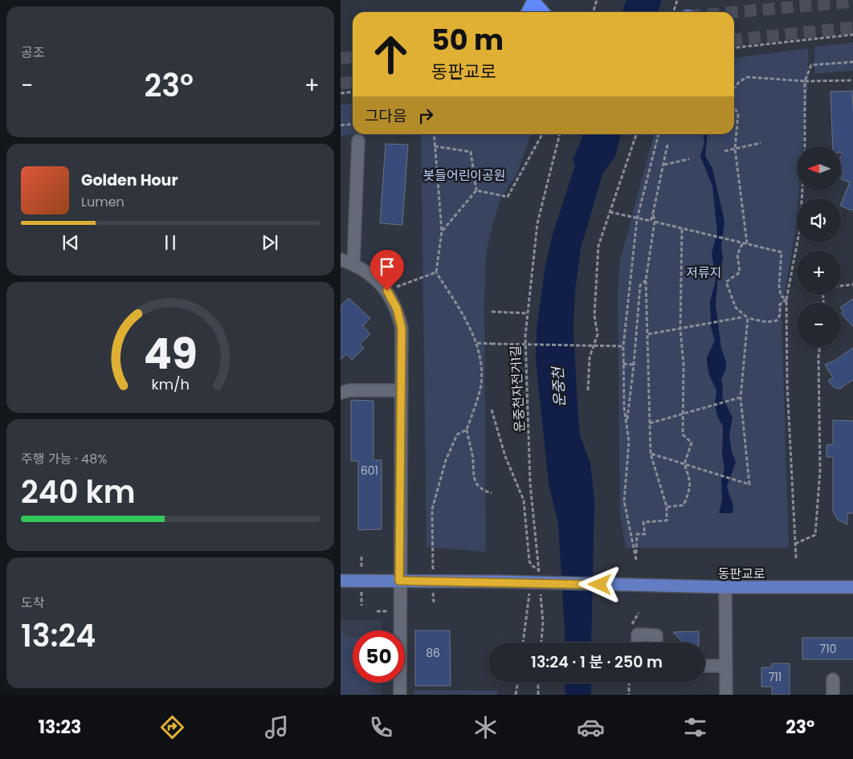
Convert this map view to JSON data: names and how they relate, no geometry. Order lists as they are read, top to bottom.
{
  "streets": {
    "main road": ["동판교로"],
    "path": ["운중천자전거1길"]
  },
  "water": ["운중천"],
  "parks": ["봇들어린이공원", "저류지"],
  "house_numbers": [
    "601",
    "710",
    "86",
    "711"
  ],
  "north": "left",
  "page": {
    "tile": [
      "공조",
      ["주행 가능 · 48%", "240 km"],
      ["도착", "13:24"]
    ],
    "turn": ["50 m", "동판교로"],
    "heat": ["−", "23°", "+"],
    "then": "그다음",
    "map_buttons": ["+", "−"],
    "song": ["Golden Hour", "Lumen"],
    "limit": "50",
    "trip": "13:24 · 1 분 · 250 m",
    "tabs": ["13:23", "23°"],
    "gauge": ["49", "km/h"]
  }
}
